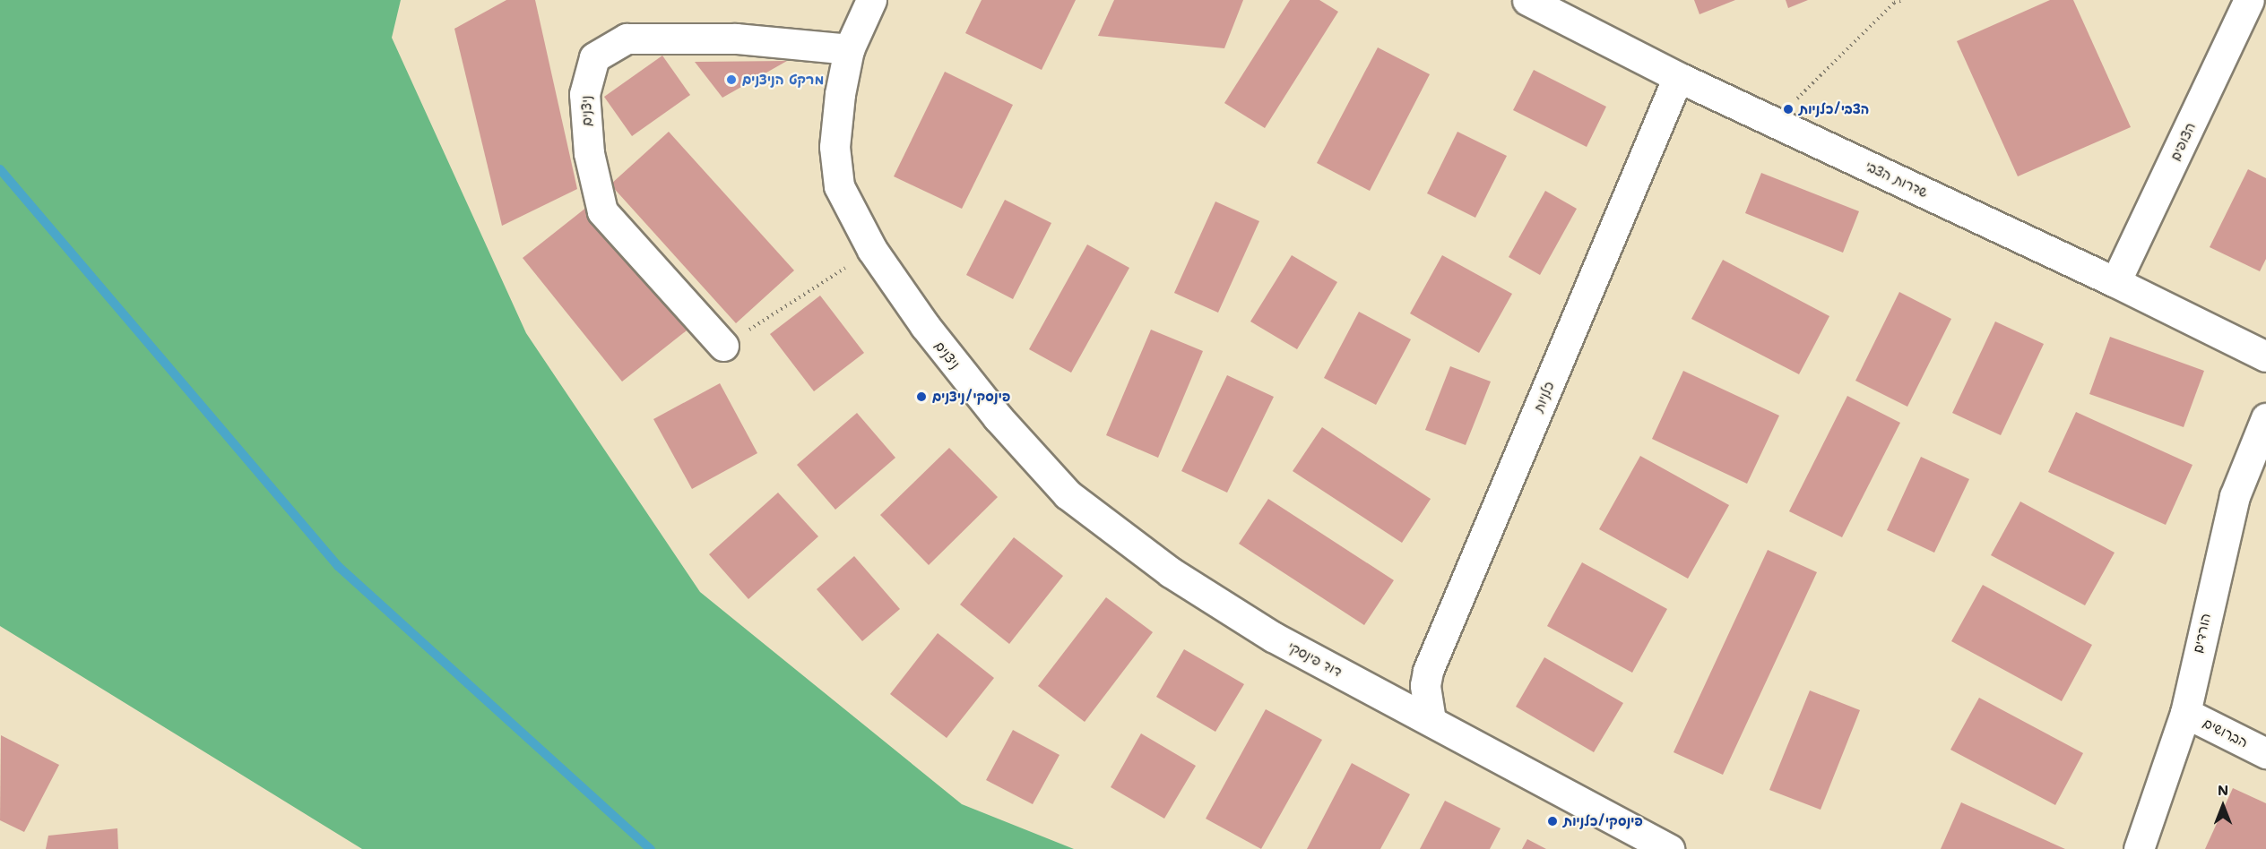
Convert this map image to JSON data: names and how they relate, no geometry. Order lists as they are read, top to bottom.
{
  "streets": {
    "street": [
      "ניצנים",
      "הצופים",
      "שדרות הצבי",
      "כלניות",
      "הורדים",
      "דוד פינסקי",
      "הברושים"
    ]
  },
  "crossings": [
    ["ניצנים", "דוד פינסקי"],
    ["הצופים", "שדרות הצבי"],
    ["שדרות הצבי", "כלניות"],
    ["כלניות", "דוד פינסקי"],
    ["הורדים", "הברושים"]
  ],
  "places": [
    "מרקט הניצנים",
    "הצבי/כלניות",
    "פינסקי/ניצנים",
    "פינסקי/כלניות"
  ],
  "north": "top"
}
